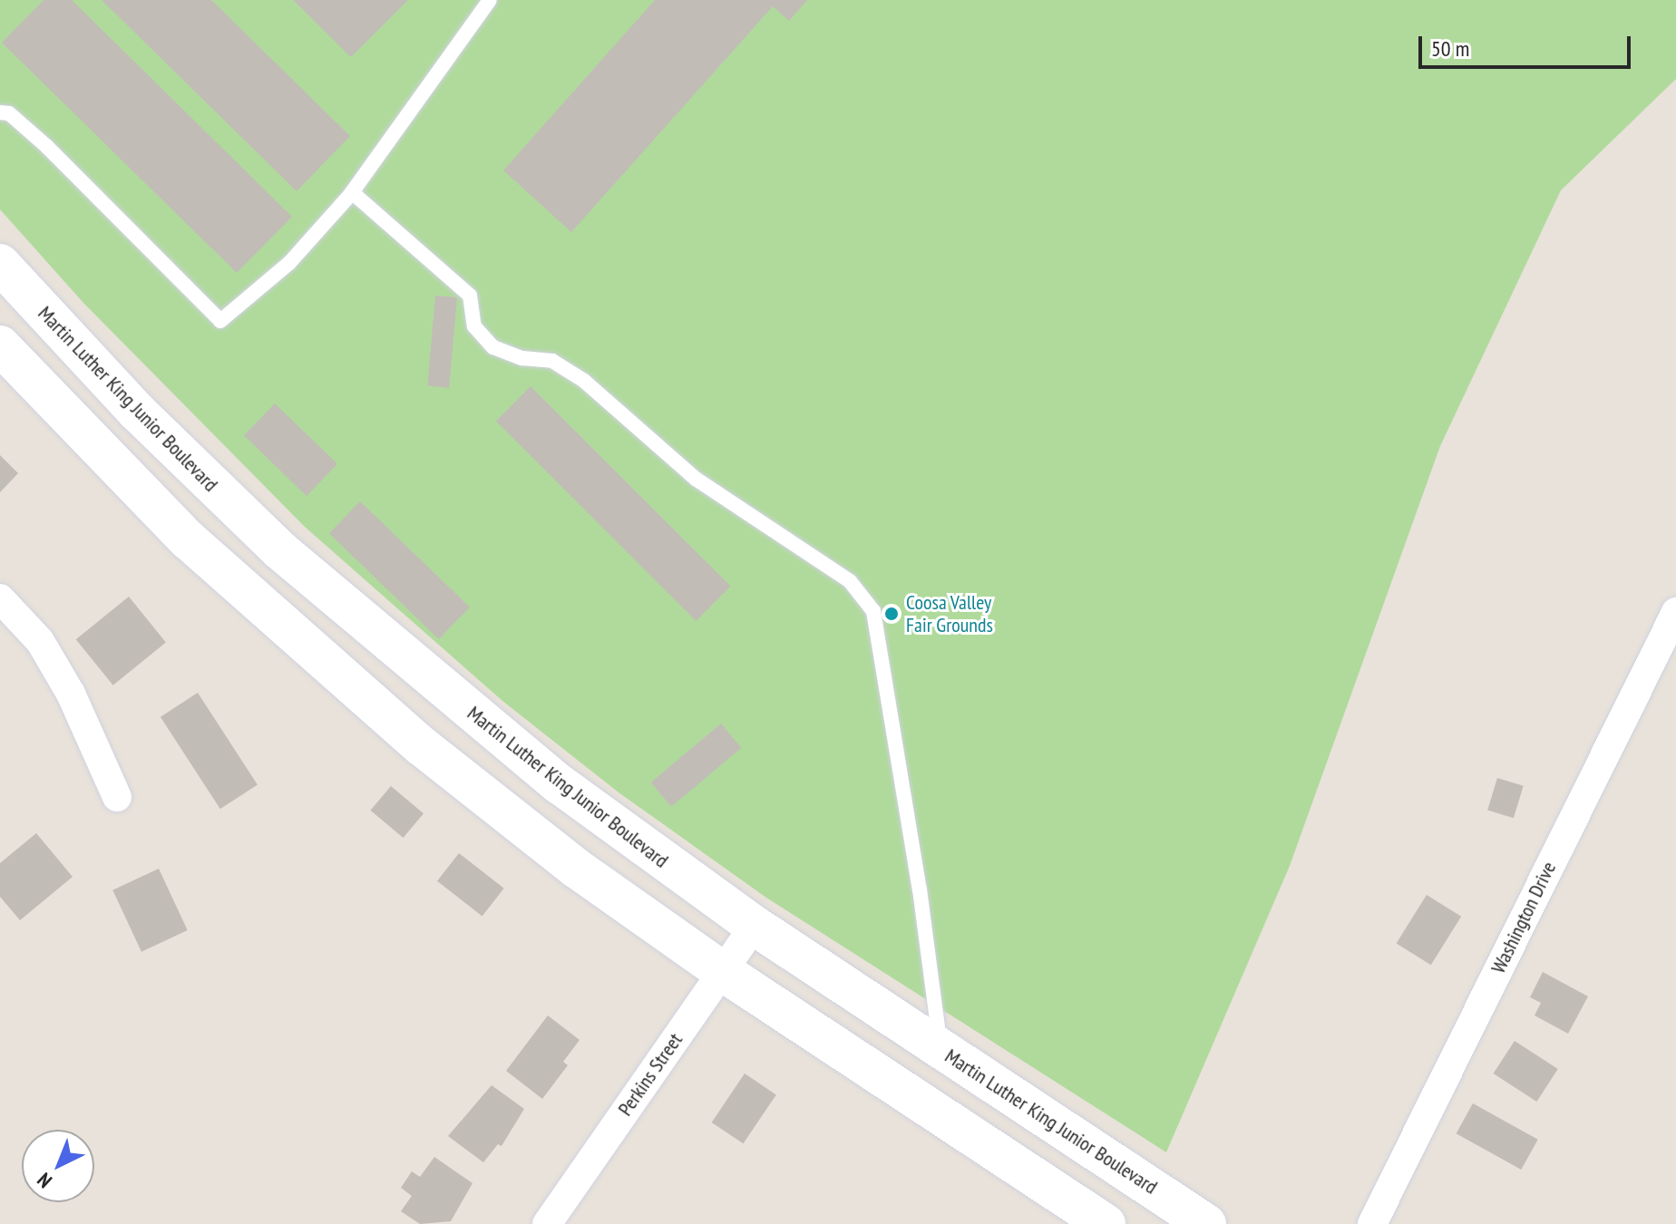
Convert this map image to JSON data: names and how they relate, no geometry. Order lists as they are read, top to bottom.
{
  "streets": {
    "main road": ["Martin Luther King Junior Boulevard"],
    "street": ["Washington Drive", "Perkins Street"]
  },
  "crossings": [
    ["Martin Luther King Junior Boulevard", "Perkins Street"]
  ],
  "places": ["Coosa Valley Fair Grounds"],
  "scale_bar": "50 m",
  "north": "bottom left"
}
